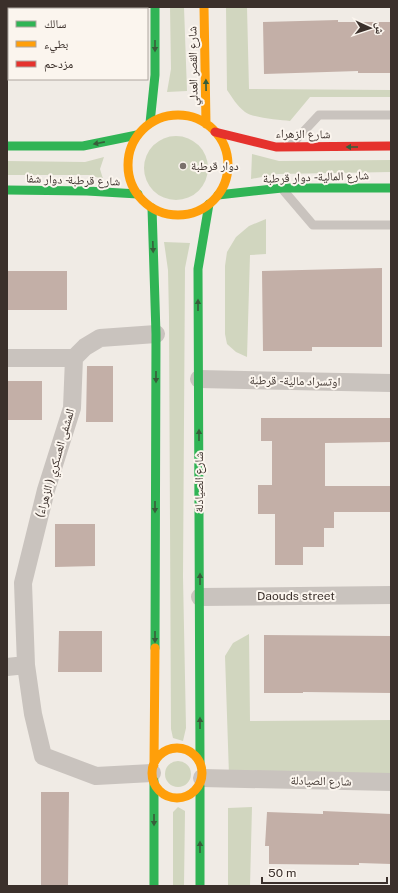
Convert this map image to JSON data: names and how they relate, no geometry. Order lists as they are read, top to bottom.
{
  "streets": {
    "street": [
      "شارع القصر العدلي",
      "شارع الزهراء",
      "شارع المالية - دوار قرطبة",
      "شارع قرطبة- دوار شفا",
      "اوتسراد مالية - قرطبة",
      "المشفى العسكري ( الزهراء)",
      "شارع الصيادلة",
      "Daouds street"
    ]
  },
  "crossings": [
    ["شارع القصر العدلي", "شارع الزهراء"],
    ["شارع القصر العدلي", "شارع المالية - دوار قرطبة"],
    ["شارع القصر العدلي", "شارع قرطبة- دوار شفا"],
    ["شارع القصر العدلي", "شارع الصيادلة"],
    ["شارع الزهراء", "شارع المالية - دوار قرطبة"],
    ["شارع الزهراء", "شارع قرطبة- دوار شفا"],
    ["شارع الزهراء", "شارع الصيادلة"],
    ["شارع المالية - دوار قرطبة", "شارع قرطبة- دوار شفا"],
    ["شارع المالية - دوار قرطبة", "شارع الصيادلة"],
    ["شارع قرطبة- دوار شفا", "شارع الصيادلة"],
    ["اوتسراد مالية - قرطبة", "شارع الصيادلة"],
    ["المشفى العسكري ( الزهراء)", "شارع الصيادلة"],
    ["شارع الصيادلة", "Daouds street"]
  ],
  "one_way": ["شارع الزهراء"],
  "places": ["دوار قرطبة"],
  "legend": ["سالك", "بطيء", "مزدحم"],
  "scale_bar": "50 m",
  "north": "right"
}
